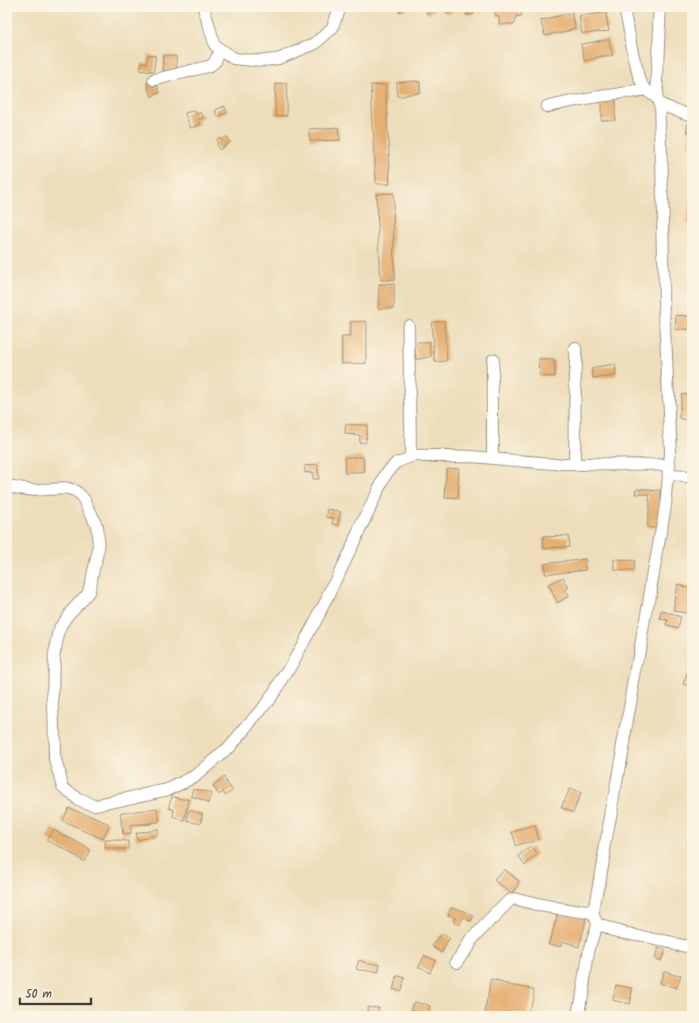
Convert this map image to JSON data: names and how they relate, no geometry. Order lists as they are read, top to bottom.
{
  "scale_bar": "50 m"
}
